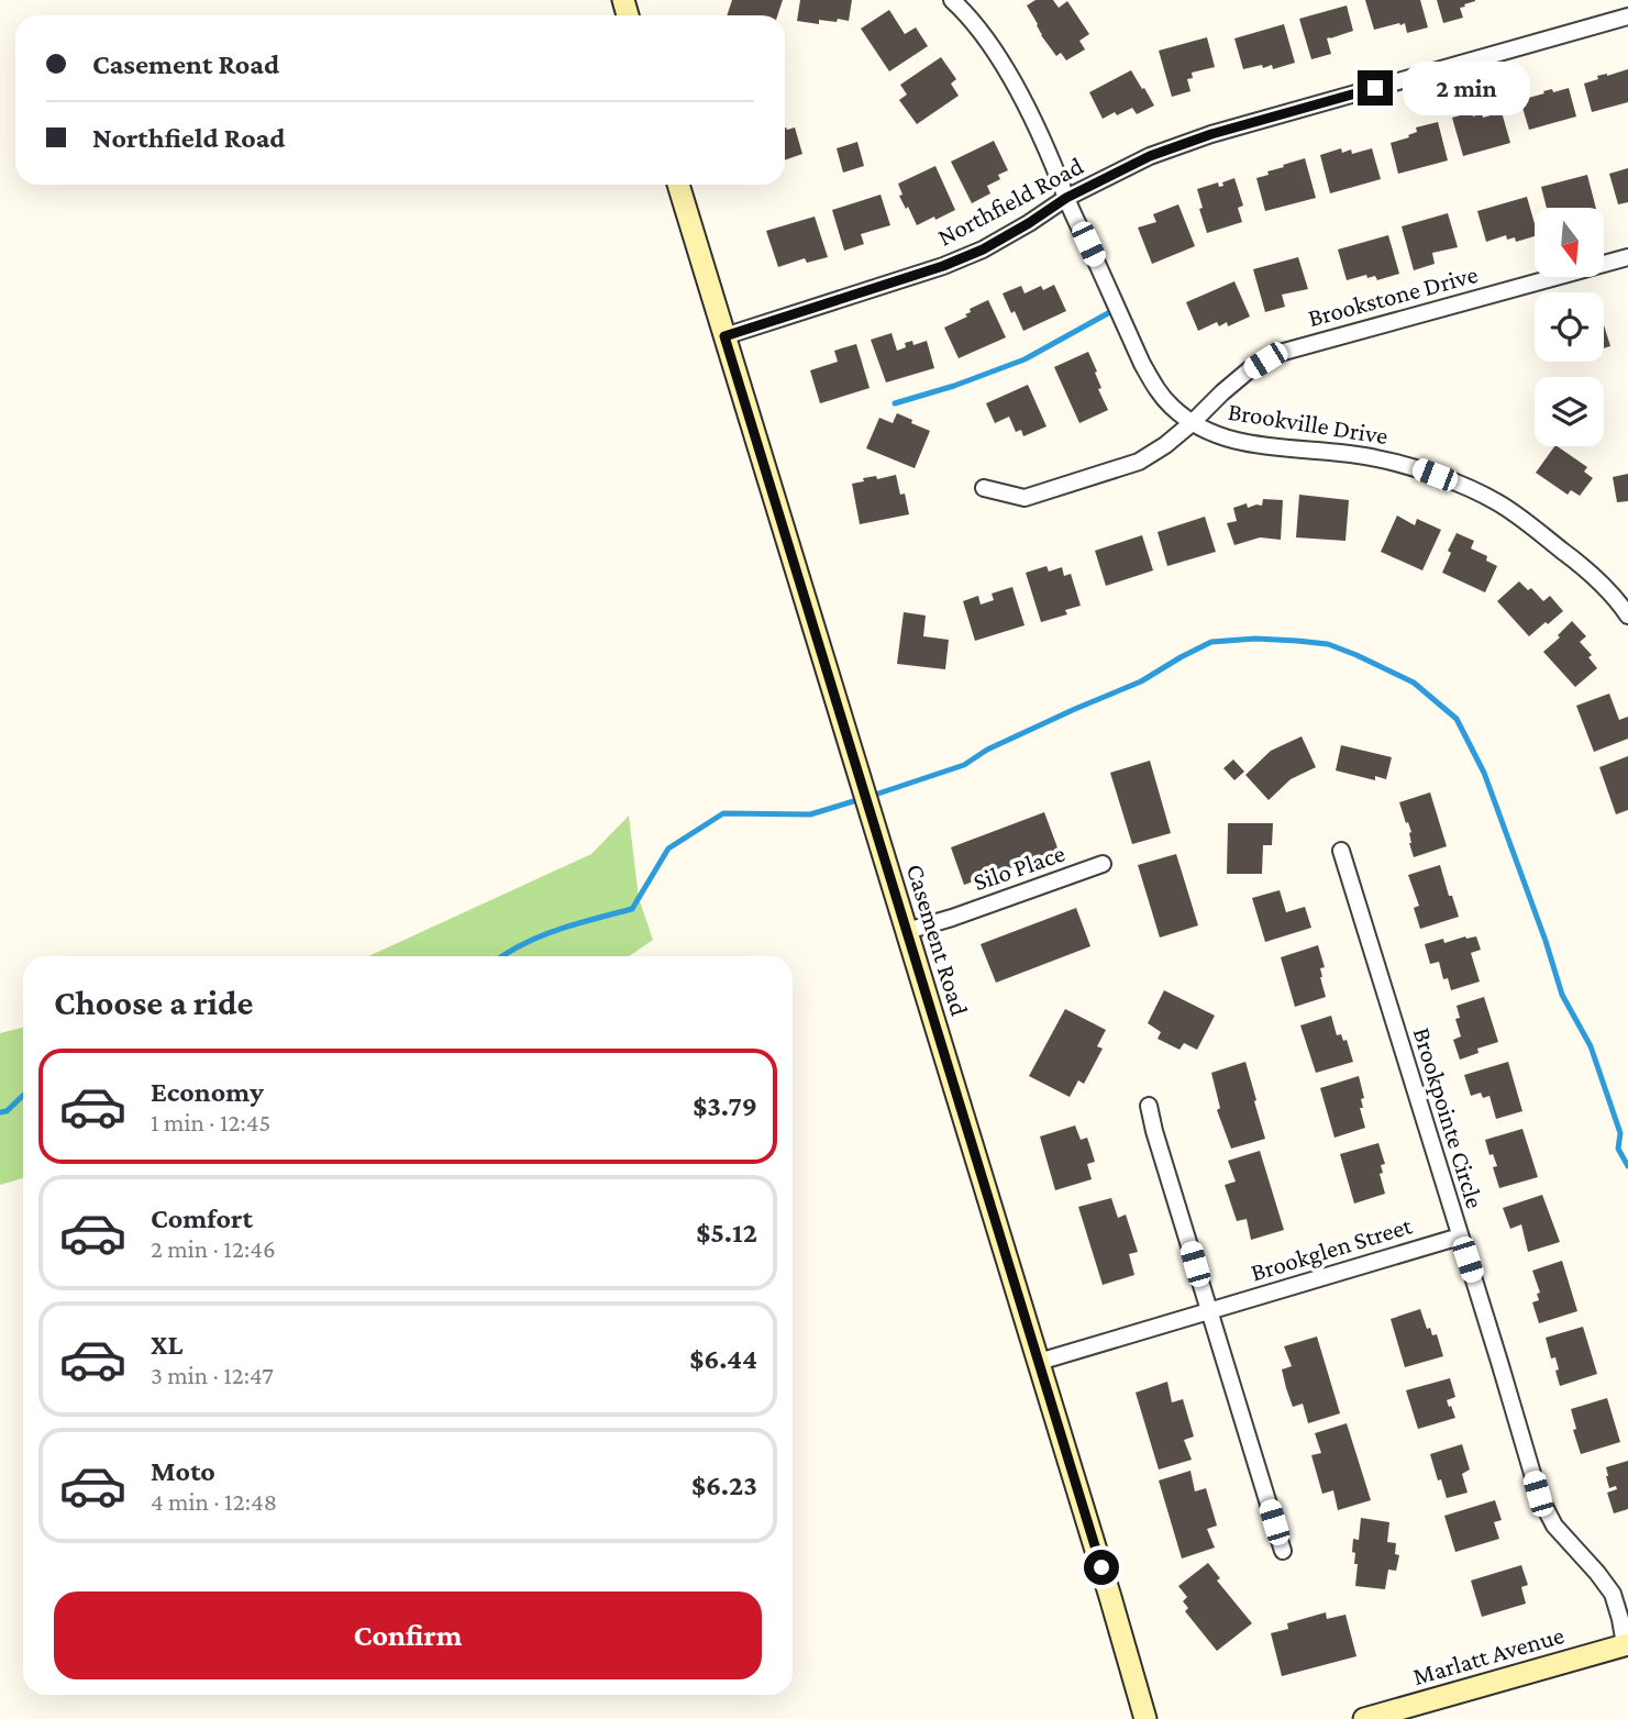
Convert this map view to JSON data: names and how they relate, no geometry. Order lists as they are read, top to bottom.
{
  "streets": {
    "street": [
      "Northfield Road",
      "Brookstone Drive",
      "Brookville Drive",
      "Silo Place",
      "Casement Road",
      "Brookpointe Circle",
      "Brookglen Street",
      "Marlatt Avenue"
    ]
  },
  "crossings": [
    ["Northfield Road", "Brookville Drive"],
    ["Northfield Road", "Casement Road"],
    ["Brookstone Drive", "Brookville Drive"],
    ["Silo Place", "Casement Road"],
    ["Casement Road", "Brookglen Street"],
    ["Brookpointe Circle", "Brookglen Street"],
    ["Brookpointe Circle", "Marlatt Avenue"]
  ],
  "north": "bottom",
  "page": {
    "banner": ["Casement Road", "Northfield Road"],
    "bubble": "2 min",
    "heading": "Choose a ride",
    "list": [
      {
        "name": "Economy",
        "note": "1 min · 12:45",
        "value": "$3.79"
      },
      {
        "name": "Comfort",
        "note": "2 min · 12:46",
        "value": "$5.12"
      },
      {
        "name": "XL",
        "note": "3 min · 12:47",
        "value": "$6.44"
      },
      {
        "name": "Moto",
        "note": "4 min · 12:48",
        "value": "$6.23"
      }
    ],
    "buttons": "Confirm"
  }
}
